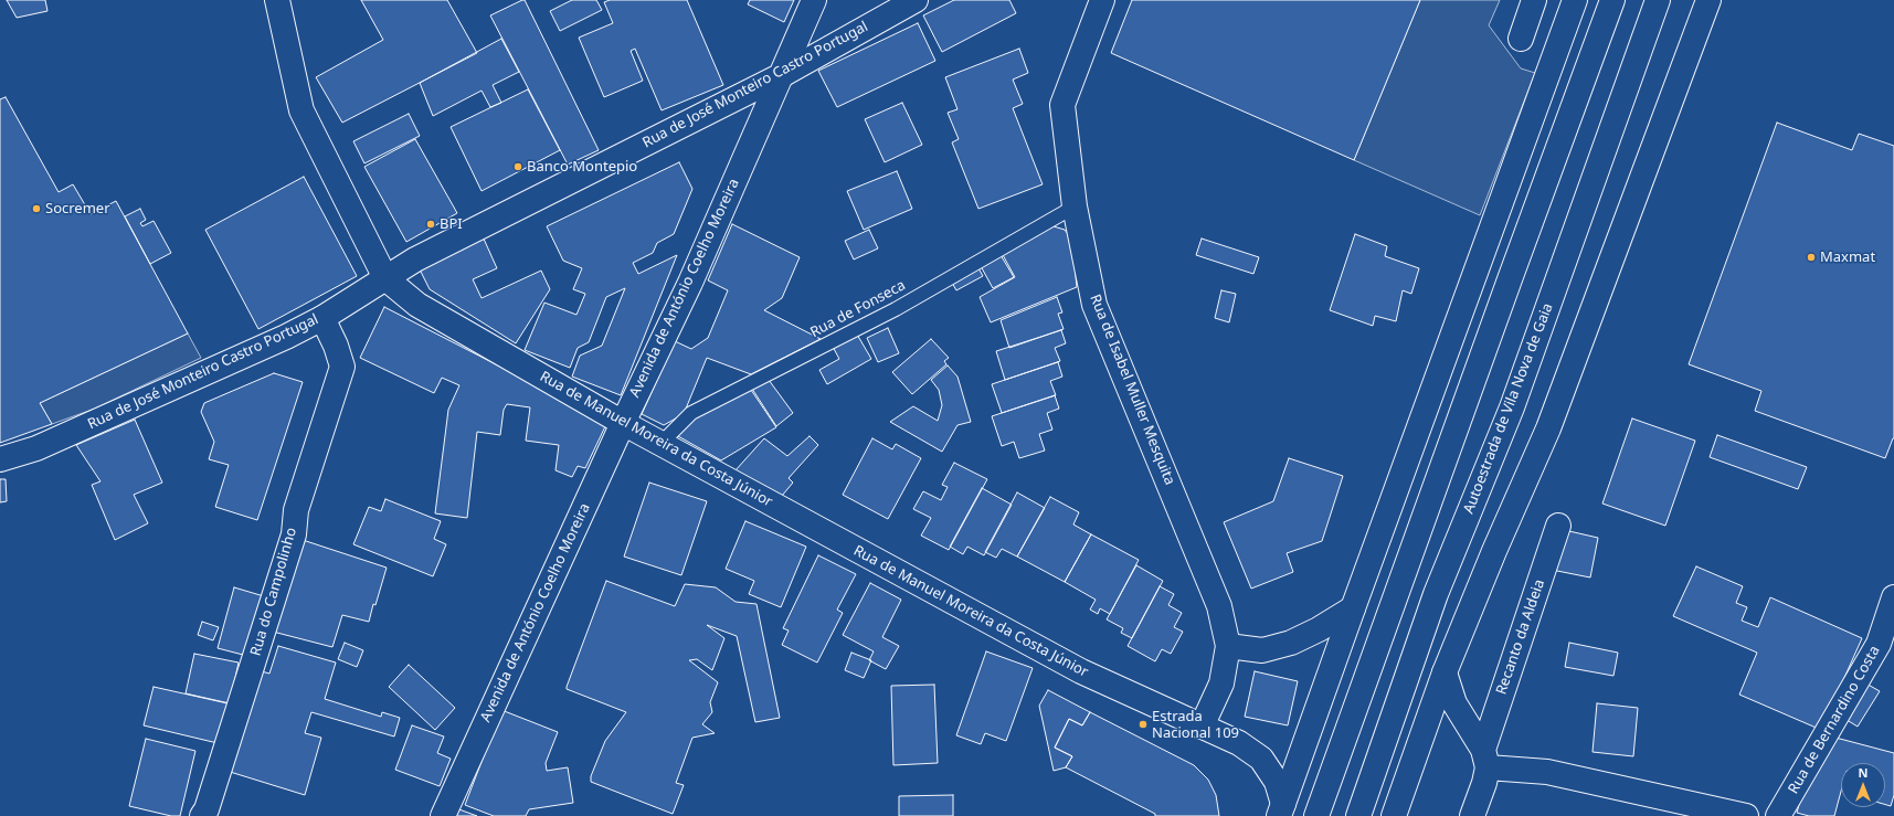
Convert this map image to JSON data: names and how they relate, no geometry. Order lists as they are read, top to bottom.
{
  "streets": {
    "main road": [
      "Rua de José Monteiro Castro Portugal",
      "Avenida de António Coelho Moreira",
      "Rua de Isabel Muller Mesquita",
      "Autoestrada de Vila Nova de Gaia",
      "Rua de Manuel Moreira da Costa Júnior",
      "Rua do Campolinho",
      "Recanto da Aldeia",
      "Rua de Bernardino Costa"
    ],
    "lane": ["Rua de Fonseca"]
  },
  "crossings": [
    ["Rua de José Monteiro Castro Portugal", "Avenida de António Coelho Moreira"],
    ["Rua de José Monteiro Castro Portugal", "Rua de Manuel Moreira da Costa Júnior"],
    ["Rua de José Monteiro Castro Portugal", "Rua do Campolinho"],
    ["Avenida de António Coelho Moreira", "Rua de Manuel Moreira da Costa Júnior"],
    ["Rua de Fonseca", "Rua de Isabel Muller Mesquita"],
    ["Rua de Fonseca", "Rua de Manuel Moreira da Costa Júnior"]
  ],
  "places": [
    "Banco Montepio",
    "Socremer",
    "BPI",
    "Maxmat",
    "Estrada Nacional 109"
  ],
  "north": "top"
}
